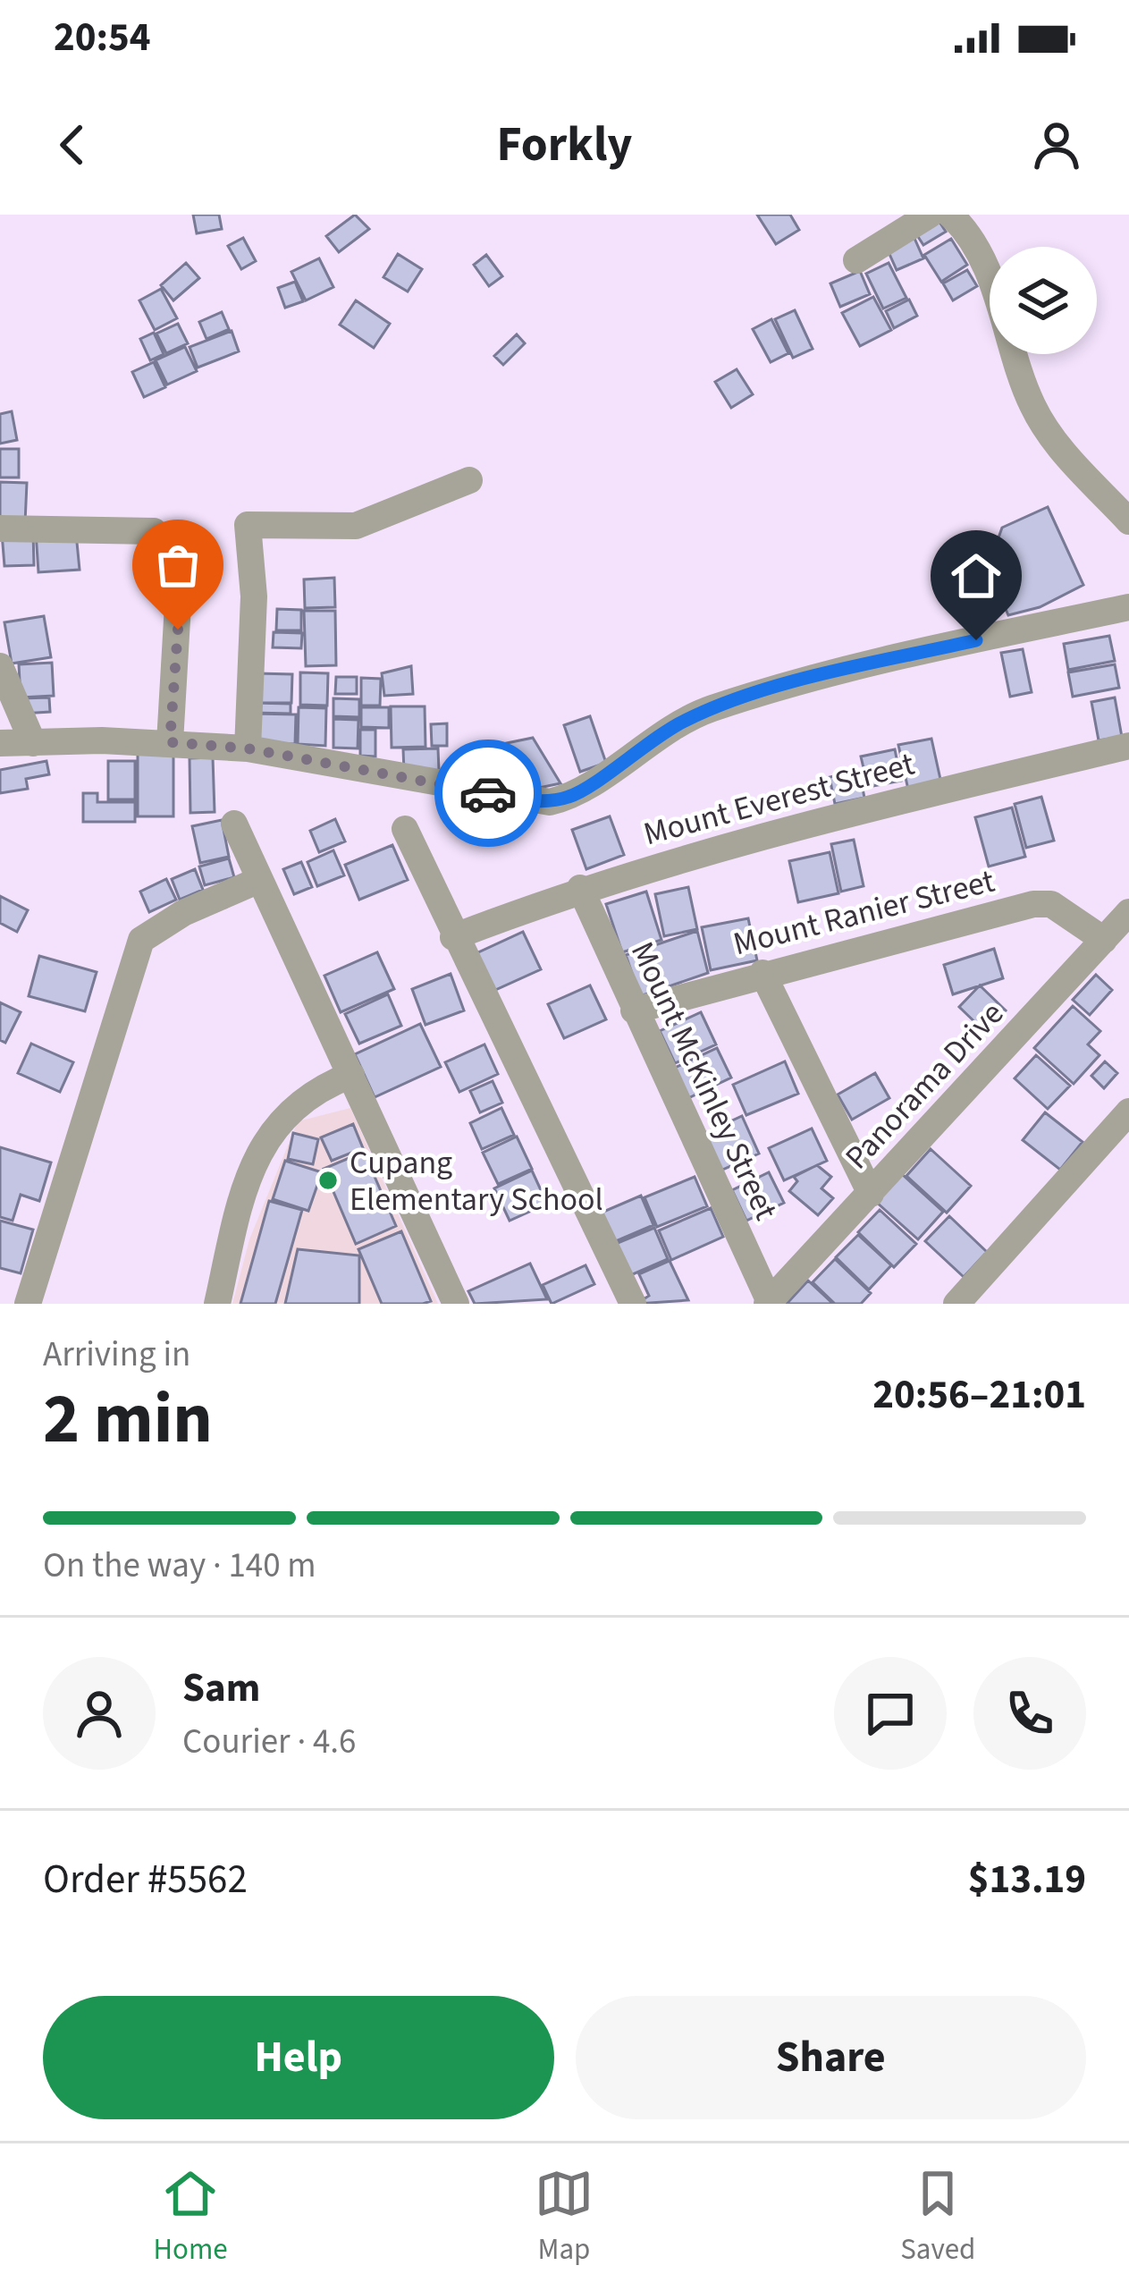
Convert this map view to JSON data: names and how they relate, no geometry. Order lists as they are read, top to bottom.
{
  "streets": {
    "street": [
      "Mount Everest Street",
      "Mount Ranier Street",
      "Mount McKinley Street",
      "Panorama Drive"
    ]
  },
  "crossings": [
    ["Mount Everest Street", "Mount McKinley Street"],
    ["Mount Ranier Street", "Mount McKinley Street"],
    ["Mount Ranier Street", "Panorama Drive"],
    ["Mount McKinley Street", "Panorama Drive"]
  ],
  "places": ["Cupang Elementary School"],
  "page": {
    "status": "20:54",
    "header": "Forkly",
    "heading": ["2 min", "Arriving in", "20:56–21:01"],
    "panel": [
      "Sam",
      "Courier · 4.6",
      "Order #5562",
      "$13.19"
    ],
    "bar": "On the way · 140 m",
    "buttons": ["Help", "Share"],
    "tabs": ["Home", "Map", "Saved"]
  }
}
